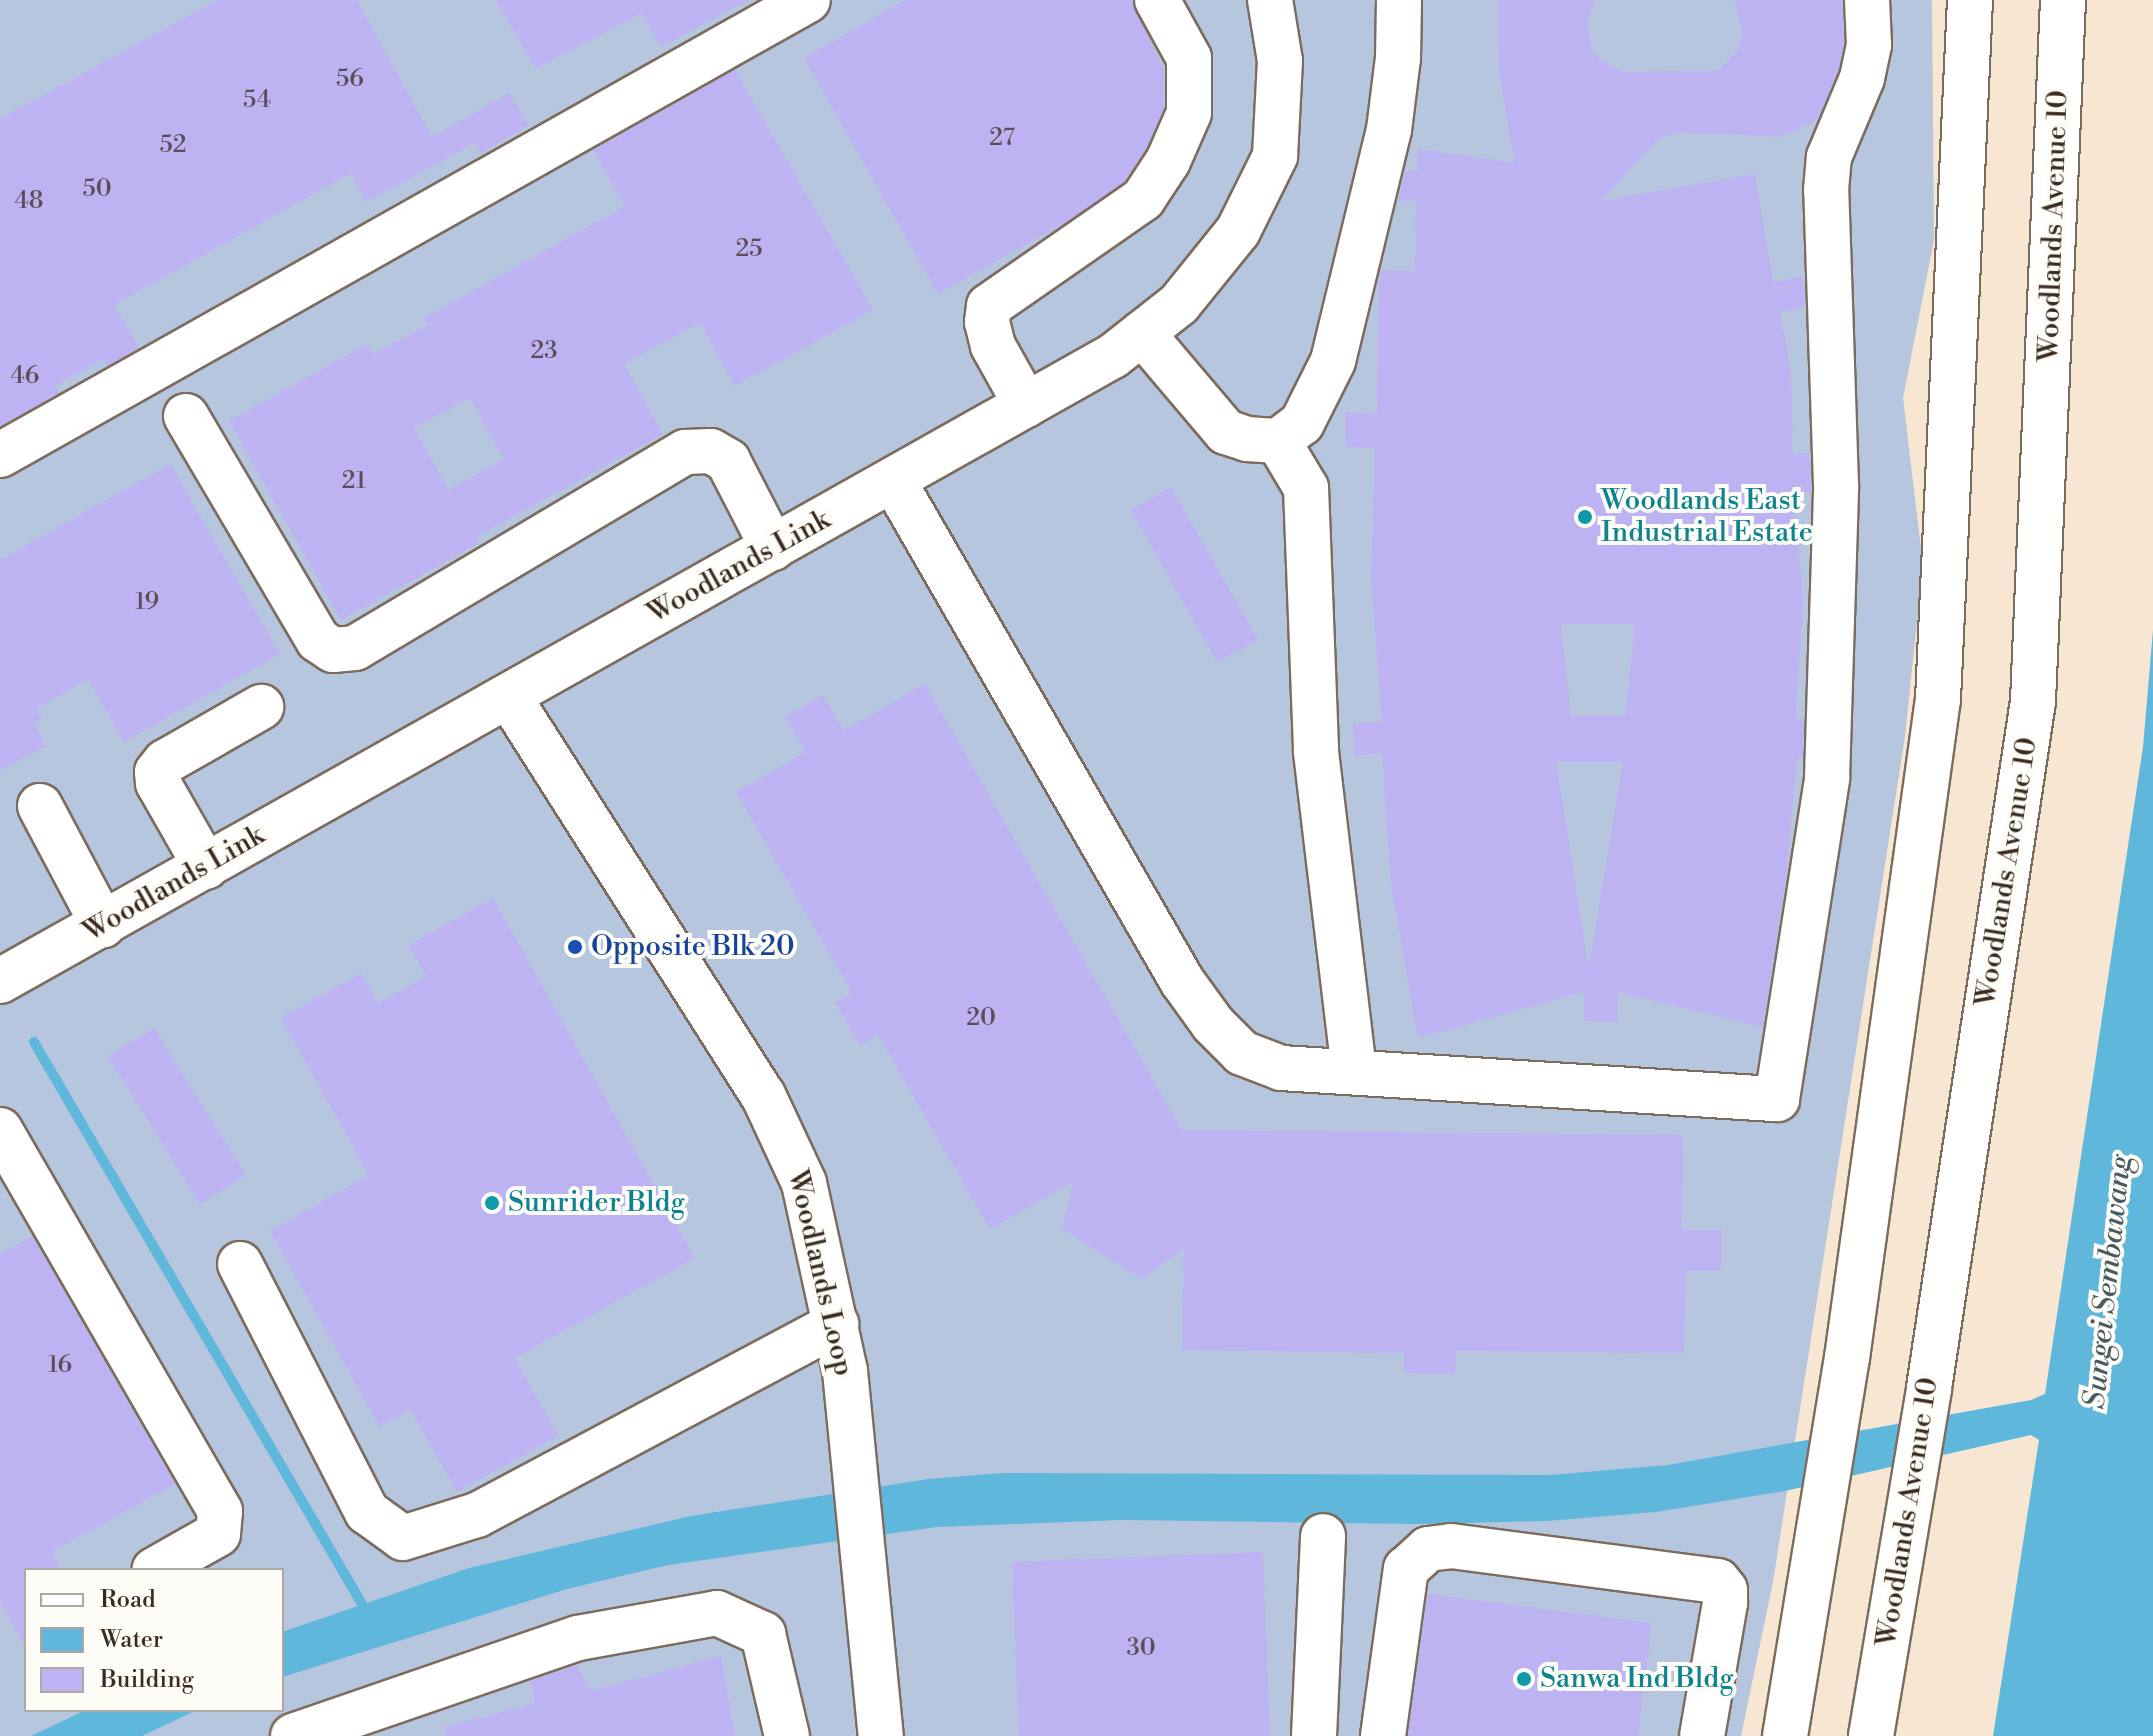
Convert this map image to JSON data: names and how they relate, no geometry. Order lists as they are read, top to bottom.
{
  "streets": {
    "main road": ["Woodlands Avenue 10", "Woodlands Link", "Woodlands Loop"]
  },
  "crossings": [
    ["Woodlands Link", "Woodlands Loop"]
  ],
  "water": ["Sungei Sembawang"],
  "places": [
    "Woodlands East Industrial Estate",
    "Opposite Blk 20",
    "Sunrider Bldg",
    "Sanwa Ind Bldg"
  ],
  "house_numbers": [
    "56",
    "54",
    "27",
    "52",
    "50",
    "48",
    "25",
    "23",
    "46",
    "21",
    "19",
    "20",
    "16",
    "30"
  ],
  "legend": ["Road", "Water", "Building"]
}
